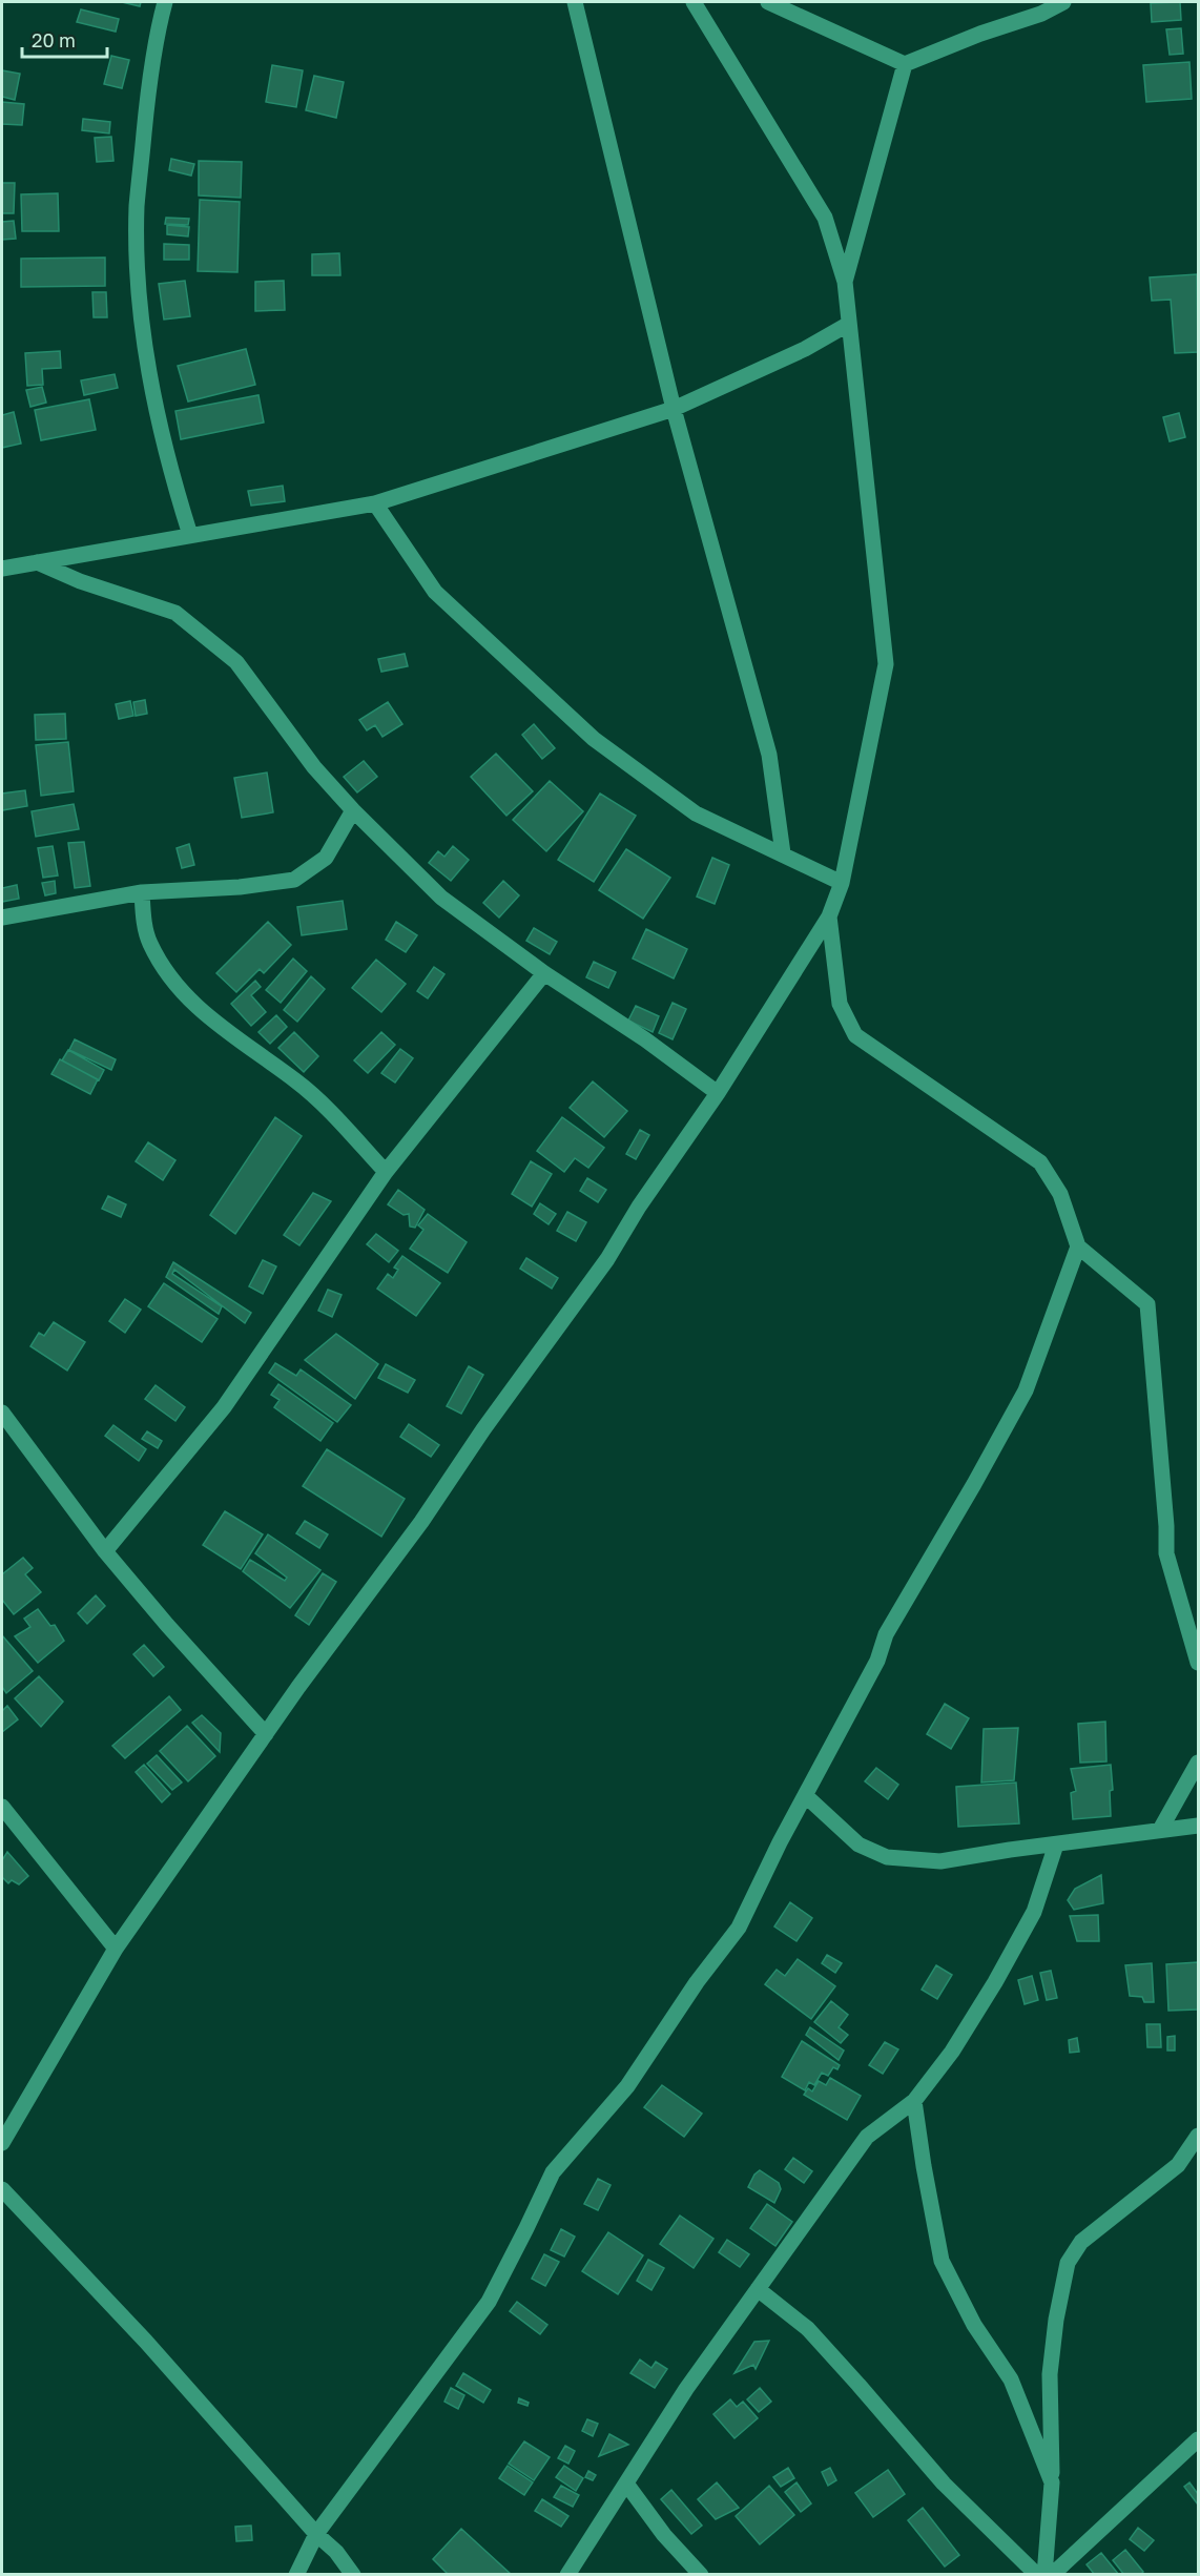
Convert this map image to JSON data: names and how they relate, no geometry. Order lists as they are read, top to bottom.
{
  "scale_bar": "20 m"
}
